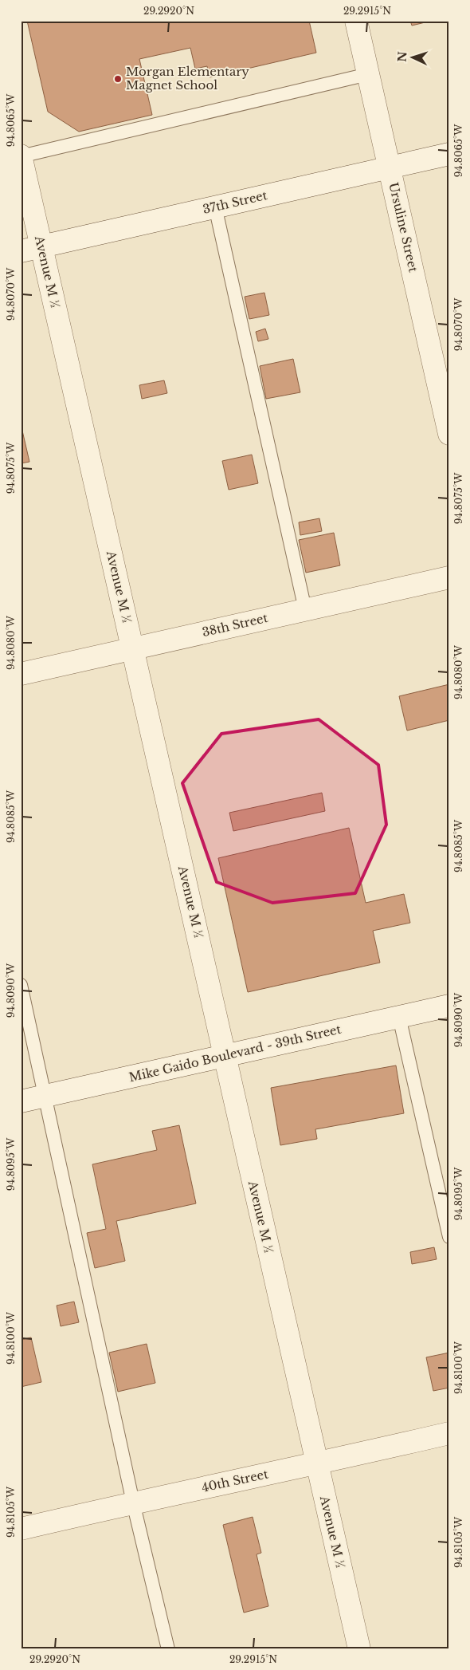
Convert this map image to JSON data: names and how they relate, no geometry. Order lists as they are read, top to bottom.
{
  "streets": {
    "street": [
      "37th Street",
      "Ursuline Street",
      "Avenue M ½",
      "38th Street",
      "Mike Gaido Boulevard - 39th Street",
      "40th Street"
    ]
  },
  "crossings": [
    ["37th Street", "Ursuline Street"],
    ["37th Street", "Avenue M ½"],
    ["Avenue M ½", "38th Street"],
    ["Avenue M ½", "Mike Gaido Boulevard - 39th Street"],
    ["Avenue M ½", "40th Street"]
  ],
  "places": ["Morgan Elementary Magnet School"],
  "north": "left",
  "coordinates": [
    "29.2920°N",
    "29.2915°N",
    "94.8065°W",
    "94.8070°W",
    "94.8075°W",
    "94.8080°W",
    "94.8085°W",
    "94.8090°W",
    "94.8095°W",
    "94.8100°W",
    "94.8105°W"
  ]
}
